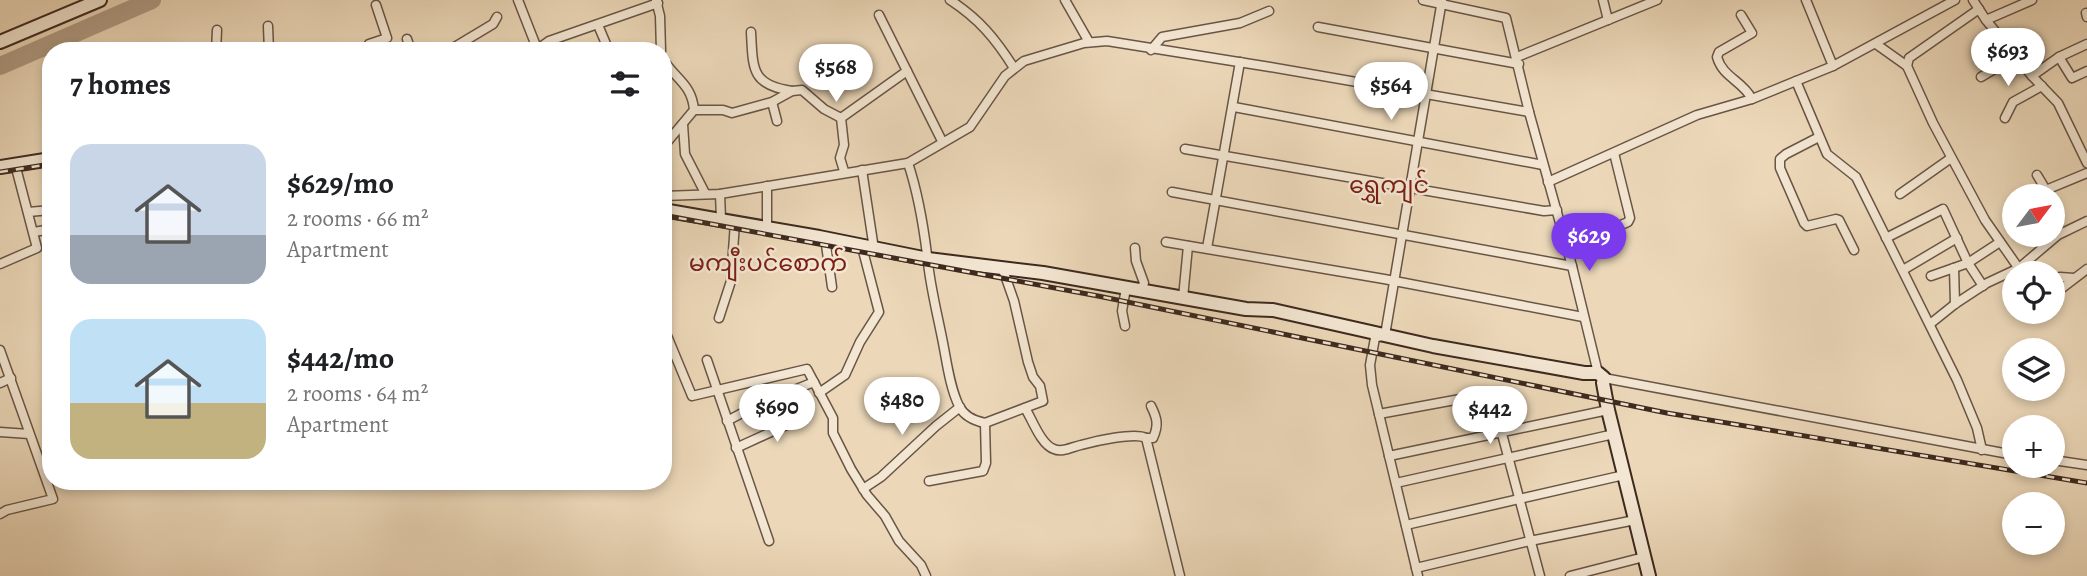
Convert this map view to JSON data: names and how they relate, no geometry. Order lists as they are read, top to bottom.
{
  "districts": ["ရွှေကျင်", "မကျီးပင်စောက်"],
  "north": "top right",
  "page": {
    "price": [
      "$693",
      "$568",
      "$564",
      "$629",
      "$480",
      "$690",
      "$442"
    ],
    "heading": "7 homes",
    "list": [
      {
        "name": "$629/mo",
        "note": "2 rooms · 66 m² · Apartment"
      },
      {
        "name": "$442/mo",
        "note": "2 rooms · 64 m² · Apartment"
      }
    ],
    "map_buttons": ["+", "−"]
  }
}
